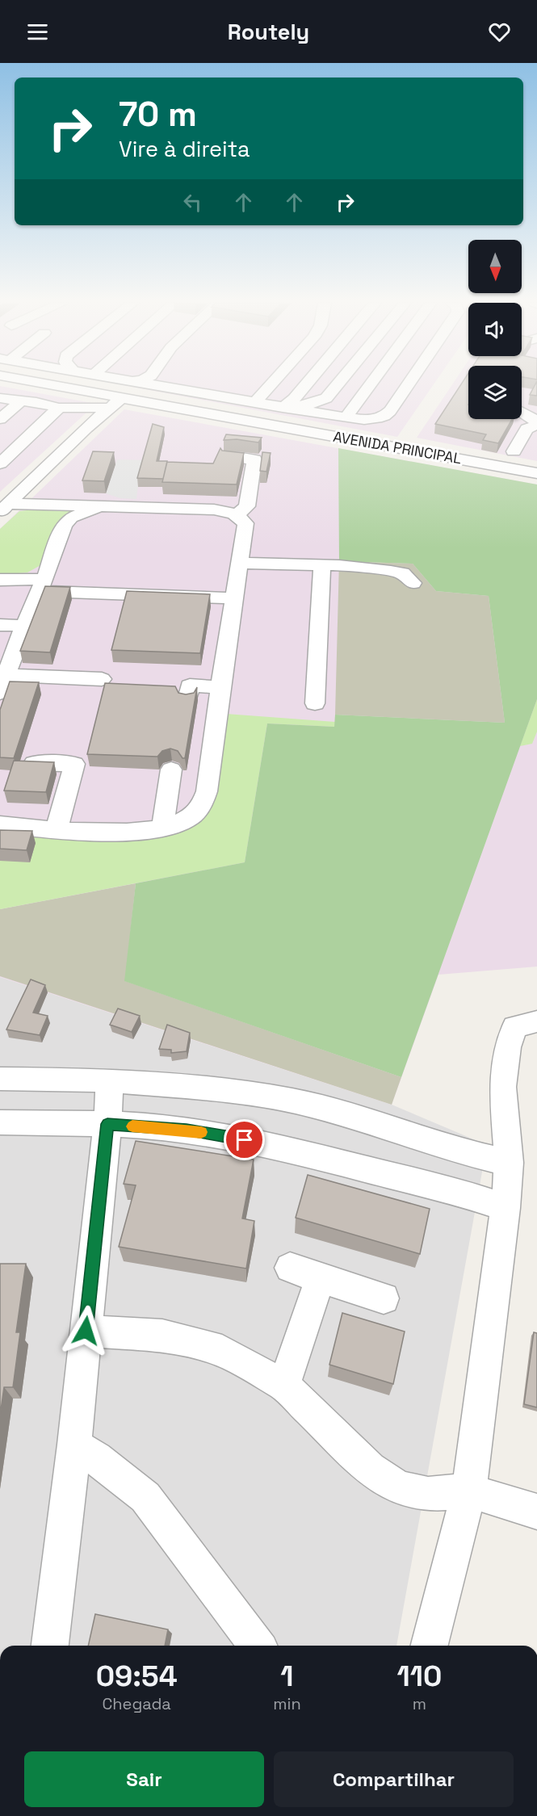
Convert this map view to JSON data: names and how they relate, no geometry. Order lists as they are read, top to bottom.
{
  "streets": {
    "street": ["AVENIDA PRINCIPAL"]
  },
  "north": "bottom",
  "page": {
    "header": "Routely",
    "turn": ["70 m", "Vire à direita"],
    "eta": [
      "09:54",
      "Chegada",
      "1",
      "min",
      "110",
      "m"
    ],
    "buttons": ["Sair", "Compartilhar"]
  }
}
